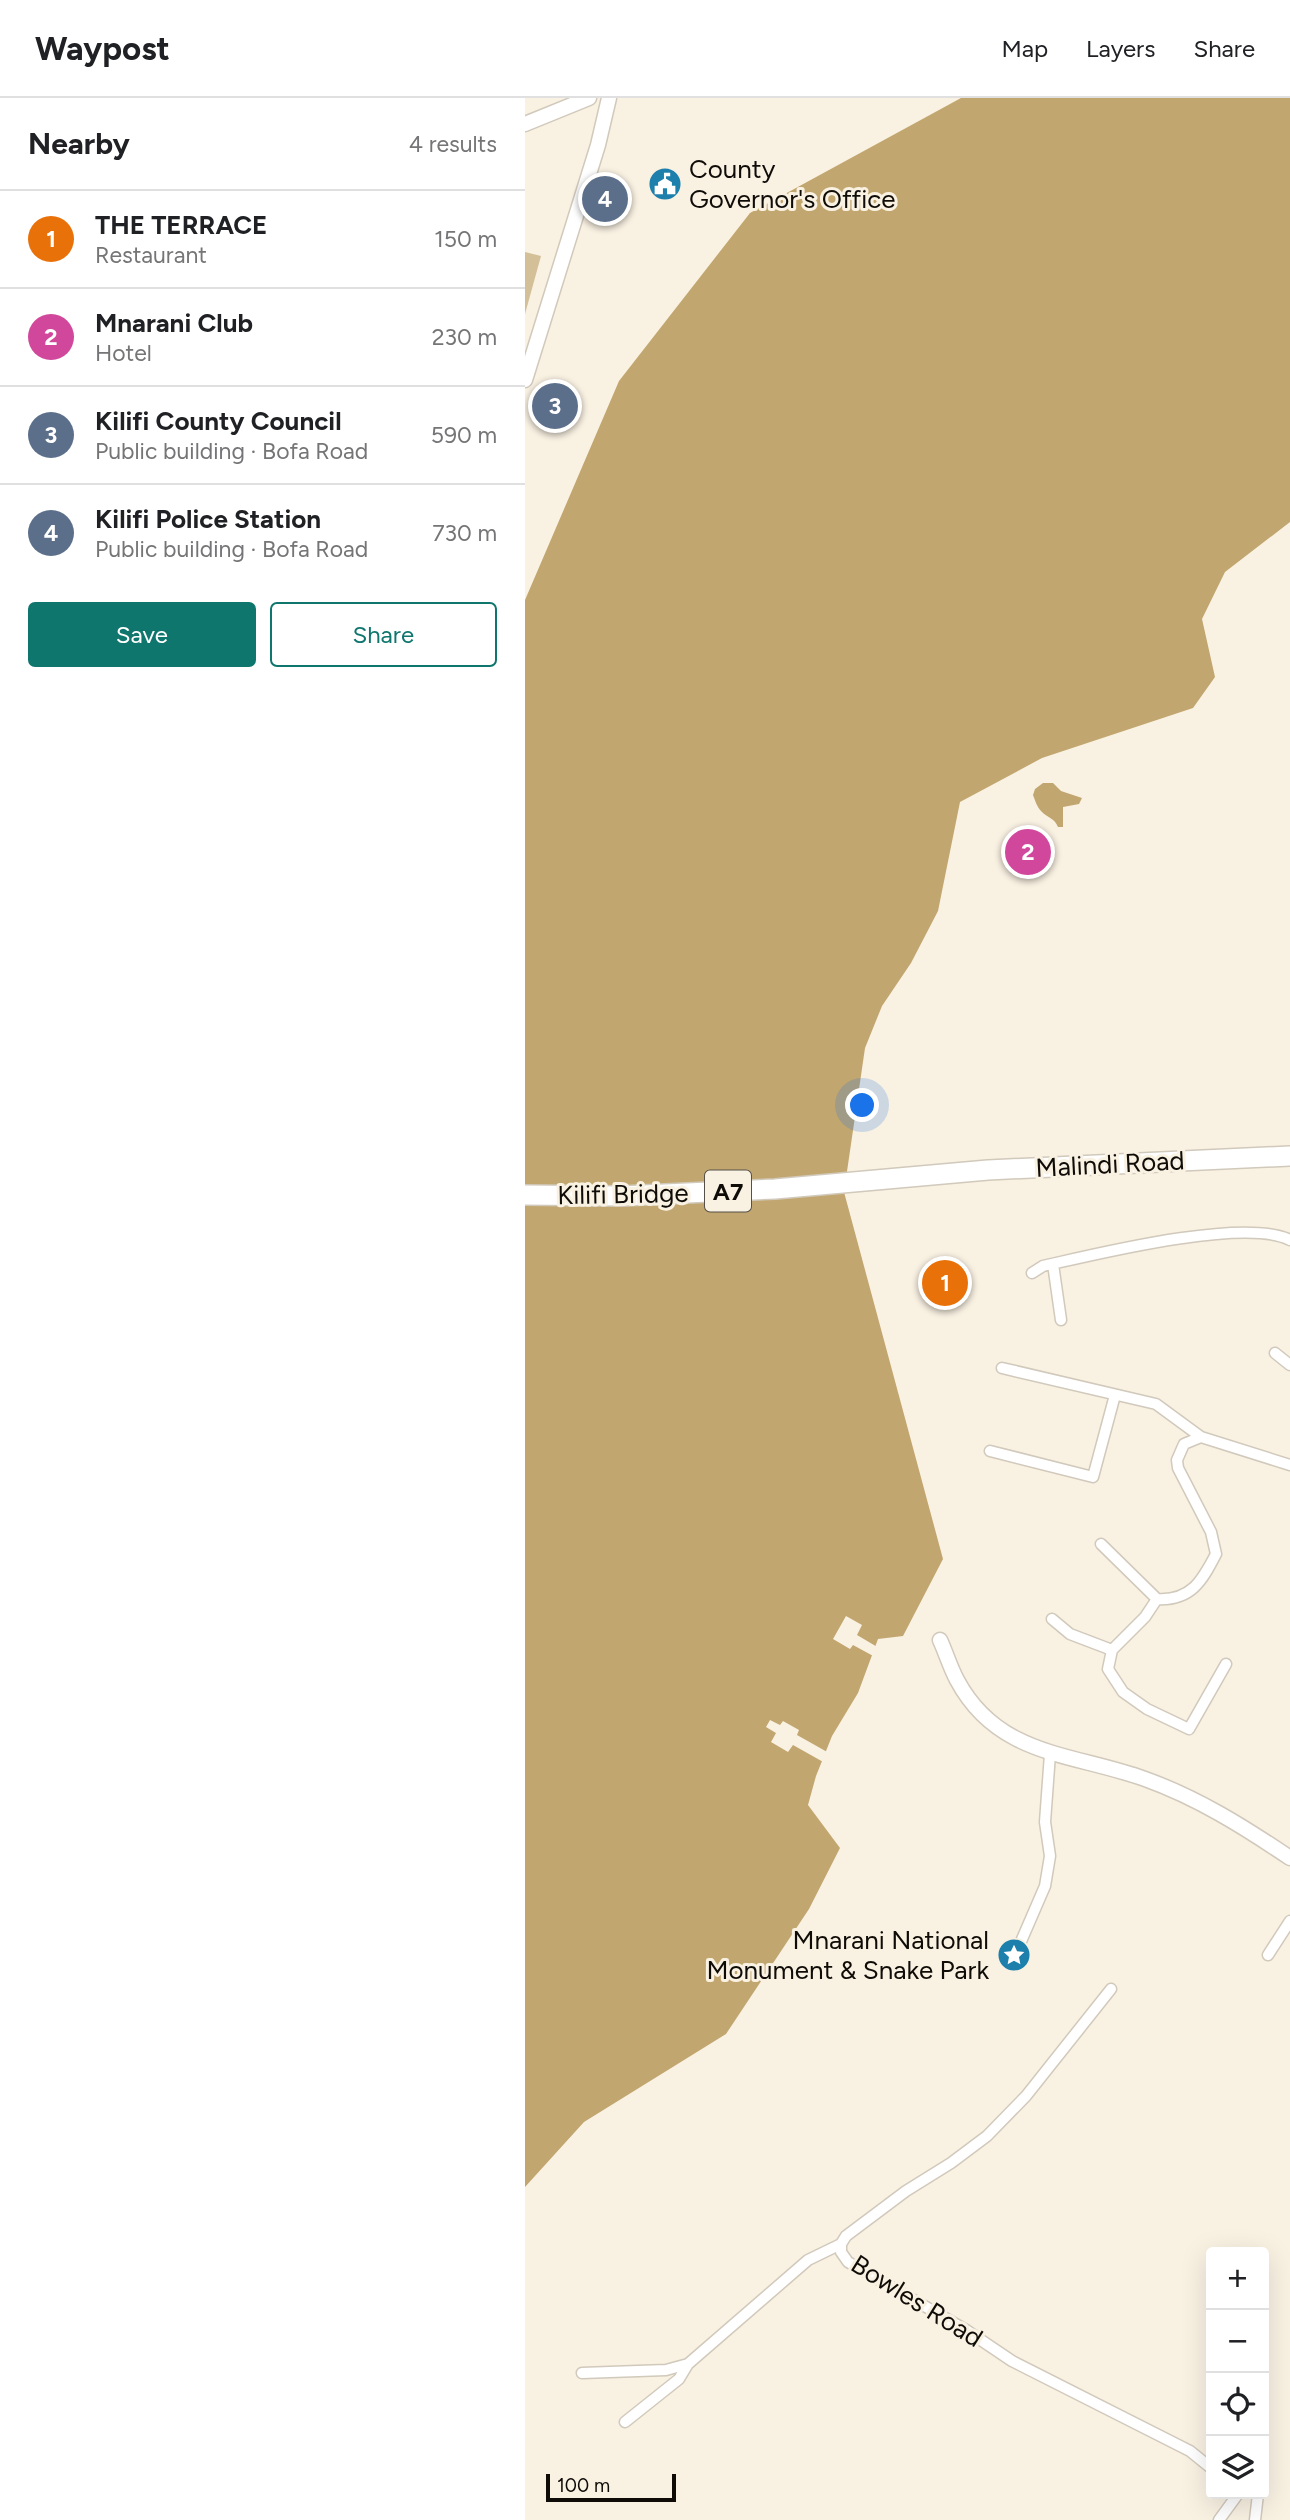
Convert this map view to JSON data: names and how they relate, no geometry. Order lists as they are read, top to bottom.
{
  "streets": {
    "highway": ["Malindi Road", "A7", "Kilifi Bridge"],
    "street": ["Bowles Road"]
  },
  "crossings": [
    ["Malindi Road", "Kilifi Bridge"]
  ],
  "places": {
    "public building": ["County Governor's Office"],
    "place": ["Mnarani National Monument & Snake Park"]
  },
  "scale_bar": "100 m",
  "page": {
    "header": "Waypost",
    "nav": ["Map", "Layers", "Share"],
    "heading": ["Nearby", "4 results"],
    "pins": [
      "4",
      "3",
      "2",
      "1"
    ],
    "list": [
      {
        "mark": "1",
        "name": "THE TERRACE",
        "note": "Restaurant",
        "value": "150 m"
      },
      {
        "mark": "2",
        "name": "Mnarani Club",
        "note": "Hotel",
        "value": "230 m"
      },
      {
        "mark": "3",
        "name": "Kilifi County Council",
        "note": "Public building · Bofa Road",
        "value": "590 m"
      },
      {
        "mark": "4",
        "name": "Kilifi Police Station",
        "note": "Public building · Bofa Road",
        "value": "730 m"
      }
    ],
    "buttons": ["Save", "Share"],
    "map_buttons": ["+", "−"],
    "scale": "100 m"
  }
}
